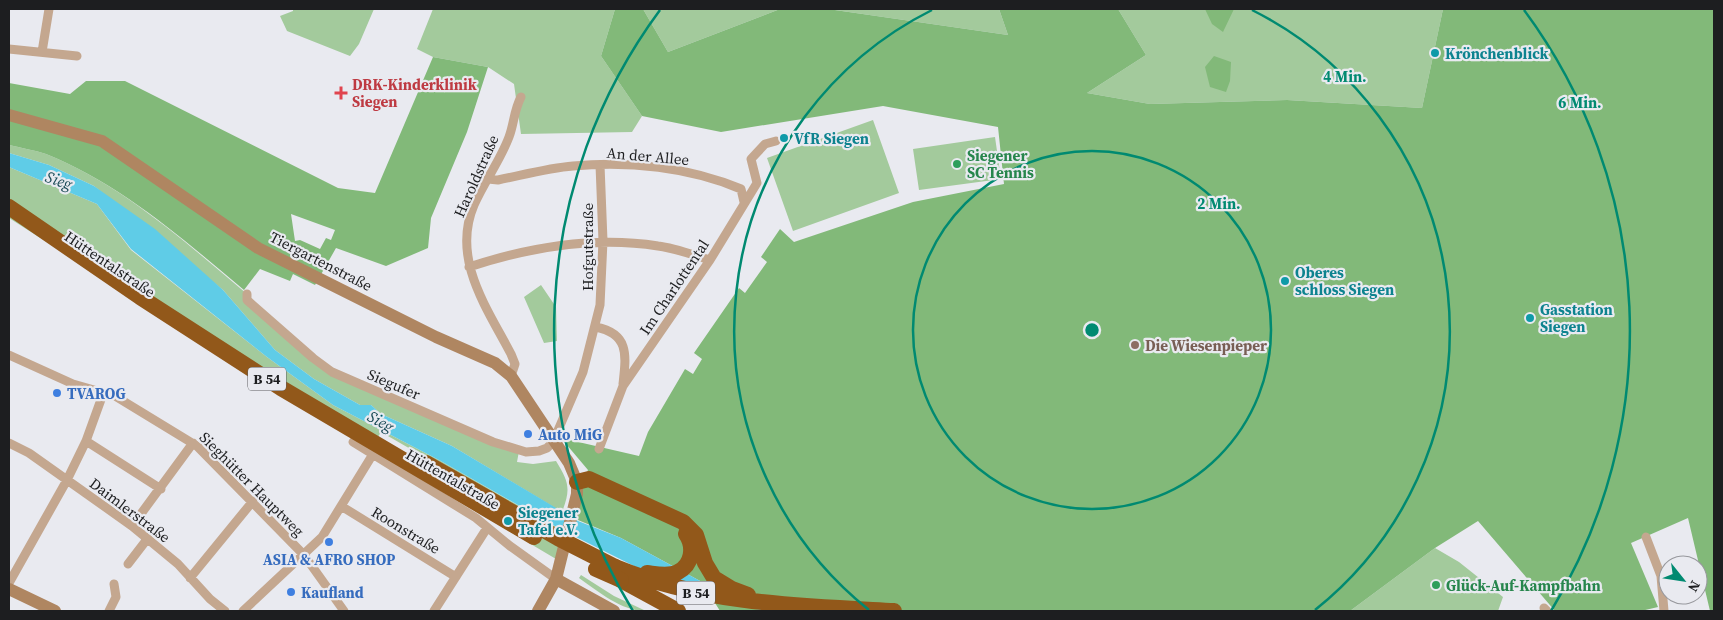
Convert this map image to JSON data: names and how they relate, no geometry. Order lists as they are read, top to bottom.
{
  "streets": {
    "highway": ["Hüttentalstraße", "B 54"],
    "street": [
      "An der Allee",
      "Haroldstraße",
      "Hofgutstraße",
      "Tiergartenstraße",
      "Im Charlottental",
      "Siegufer",
      "Sieghütter Hauptweg",
      "Daimlerstraße",
      "Roonstraße"
    ]
  },
  "crossings": [
    ["An der Allee", "Haroldstraße"],
    ["An der Allee", "Hofgutstraße"],
    ["An der Allee", "Im Charlottental"],
    ["Haroldstraße", "Tiergartenstraße"],
    ["Hofgutstraße", "Tiergartenstraße"],
    ["Hofgutstraße", "Im Charlottental"],
    ["Hofgutstraße", "Siegufer"],
    ["Tiergartenstraße", "Siegufer"]
  ],
  "water": ["Sieg"],
  "places": {
    "other": [
      "Krönchenblick",
      "VfR Siegen",
      "Siegener SC Tennis",
      "Oberes schloss Siegen",
      "Gasstation Siegen",
      "Die Wiesenpieper",
      "TVAROG",
      "Auto MiG",
      "Siegener Tafel e.V.",
      "ASIA & AFRO SHOP",
      "Glück-Auf-Kampfbahn",
      "Kaufland"
    ],
    "health": ["DRK-Kinderklinik Siegen"]
  },
  "north": "bottom right",
  "rings": ["4 Min.", "6 Min.", "2 Min."]
}
